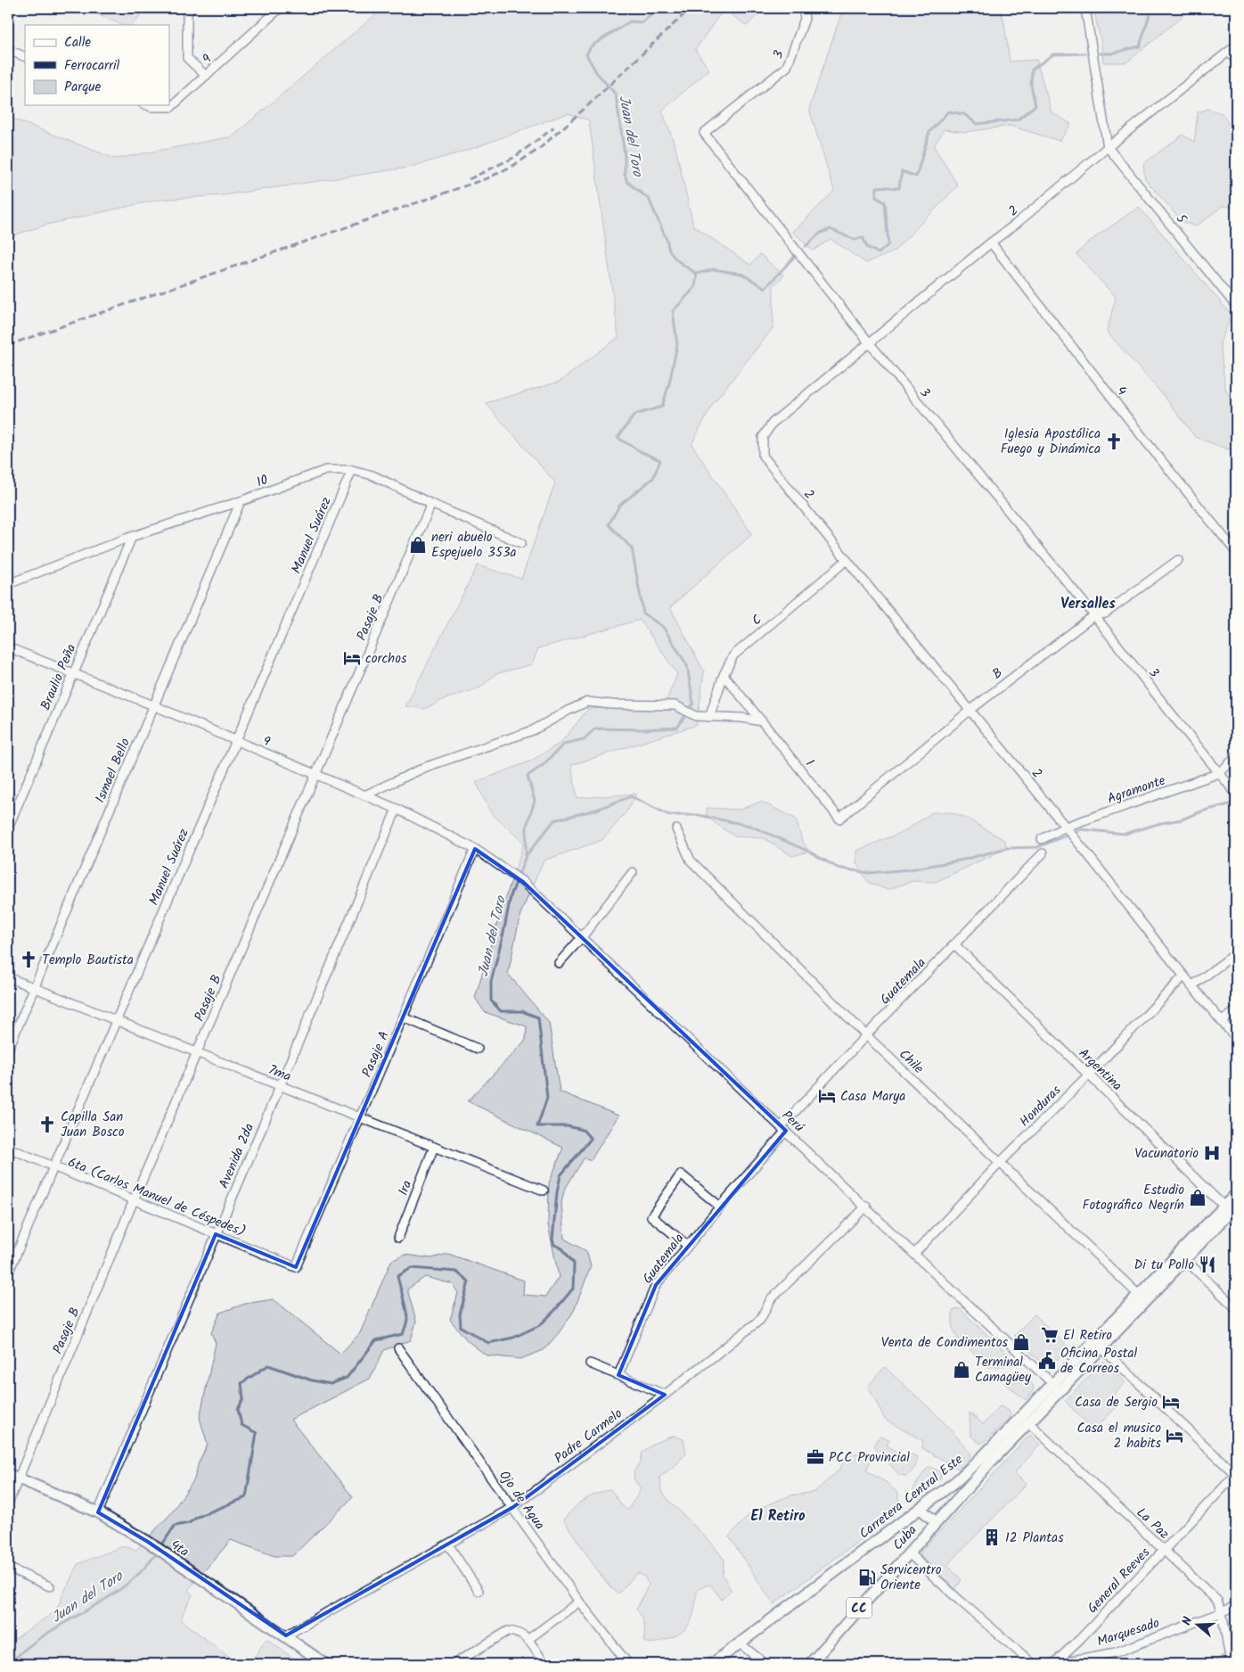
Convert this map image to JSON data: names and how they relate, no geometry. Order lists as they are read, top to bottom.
{
  "streets": {
    "main road": [
      "Carretera Central Este",
      "Cuba",
      "4ta",
      "CC"
    ],
    "street": [
      "3",
      "9",
      "2",
      "5",
      "4",
      "10",
      "Manuel Suárez",
      "Pasaje B",
      "C",
      "B",
      "Braulio Peña",
      "1",
      "Ismael Bello",
      "Agramonte",
      "Guatemala",
      "Pasaje A",
      "Chile",
      "Argentina",
      "7ma",
      "Honduras",
      "Perú",
      "Avenida 2da",
      "1ra",
      "6ta (Carlos Manuel de Céspedes)",
      "Padre Carmelo",
      "Ojo de Agua",
      "La Paz",
      "General Reeves",
      "Marquesado"
    ]
  },
  "crossings": [
    ["3", "2"],
    ["3", "B"],
    ["3", "Agramonte"],
    ["9", "Manuel Suárez"],
    ["9", "Pasaje B"],
    ["9", "Braulio Peña"],
    ["9", "Ismael Bello"],
    ["9", "Pasaje A"],
    ["9", "Perú"],
    ["9", "Avenida 2da"],
    ["2", "5"],
    ["2", "4"],
    ["2", "C"],
    ["2", "B"],
    ["2", "Agramonte"],
    ["2", "Honduras"],
    ["10", "Manuel Suárez"],
    ["10", "Pasaje B"],
    ["10", "Braulio Peña"],
    ["10", "Ismael Bello"],
    ["Manuel Suárez", "7ma"],
    ["Manuel Suárez", "6ta (Carlos Manuel de Céspedes)"],
    ["Pasaje B", "7ma"],
    ["Pasaje B", "6ta (Carlos Manuel de Céspedes)"],
    ["Pasaje B", "4ta"],
    ["C", "1"],
    ["B", "1"],
    ["Ismael Bello", "7ma"],
    ["Guatemala", "Chile"],
    ["Guatemala", "Argentina"],
    ["Guatemala", "Perú"],
    ["Pasaje A", "7ma"],
    ["Pasaje A", "6ta (Carlos Manuel de Céspedes)"],
    ["Chile", "Honduras"],
    ["Chile", "Carretera Central Este"],
    ["Argentina", "Honduras"],
    ["Argentina", "Carretera Central Este"],
    ["7ma", "Avenida 2da"],
    ["7ma", "1ra"],
    ["Honduras", "Perú"],
    ["Perú", "Padre Carmelo"],
    ["Perú", "Carretera Central Este"],
    ["Avenida 2da", "6ta (Carlos Manuel de Céspedes)"],
    ["Avenida 2da", "4ta"],
    ["Padre Carmelo", "Ojo de Agua"],
    ["Padre Carmelo", "4ta"],
    ["Carretera Central Este", "La Paz"],
    ["Carretera Central Este", "Cuba"],
    ["La Paz", "General Reeves"],
    ["La Paz", "Marquesado"],
    ["General Reeves", "Marquesado"]
  ],
  "districts": ["Versalles", "El Retiro"],
  "water": ["Juan del Toro"],
  "places": {
    "church": ["Iglesia Apostólica Fuego y Dinámica", "Templo Bautista", "Capilla San Juan Bosco"],
    "shop": [
      "neri abuelo Espejuelo 353a",
      "Estudio Fotográfico Negrín",
      "Venta de Condimentos",
      "Terminal Camagüey"
    ],
    "hotel": [
      "corchos",
      "Casa Marya",
      "Casa de Sergio",
      "Casa el musico 2 habits"
    ],
    "hospital": ["Vacunatorio"],
    "restaurant": ["Di tu Pollo"],
    "supermarket": ["El Retiro"],
    "public building": ["Oficina Postal de Correos"],
    "office": ["PCC Provincial"],
    "building": ["12 Plantas"],
    "fuel station": ["Servicentro Oriente"]
  },
  "legend": ["Calle", "Ferrocarril", "Parque"],
  "north": "left"
}
